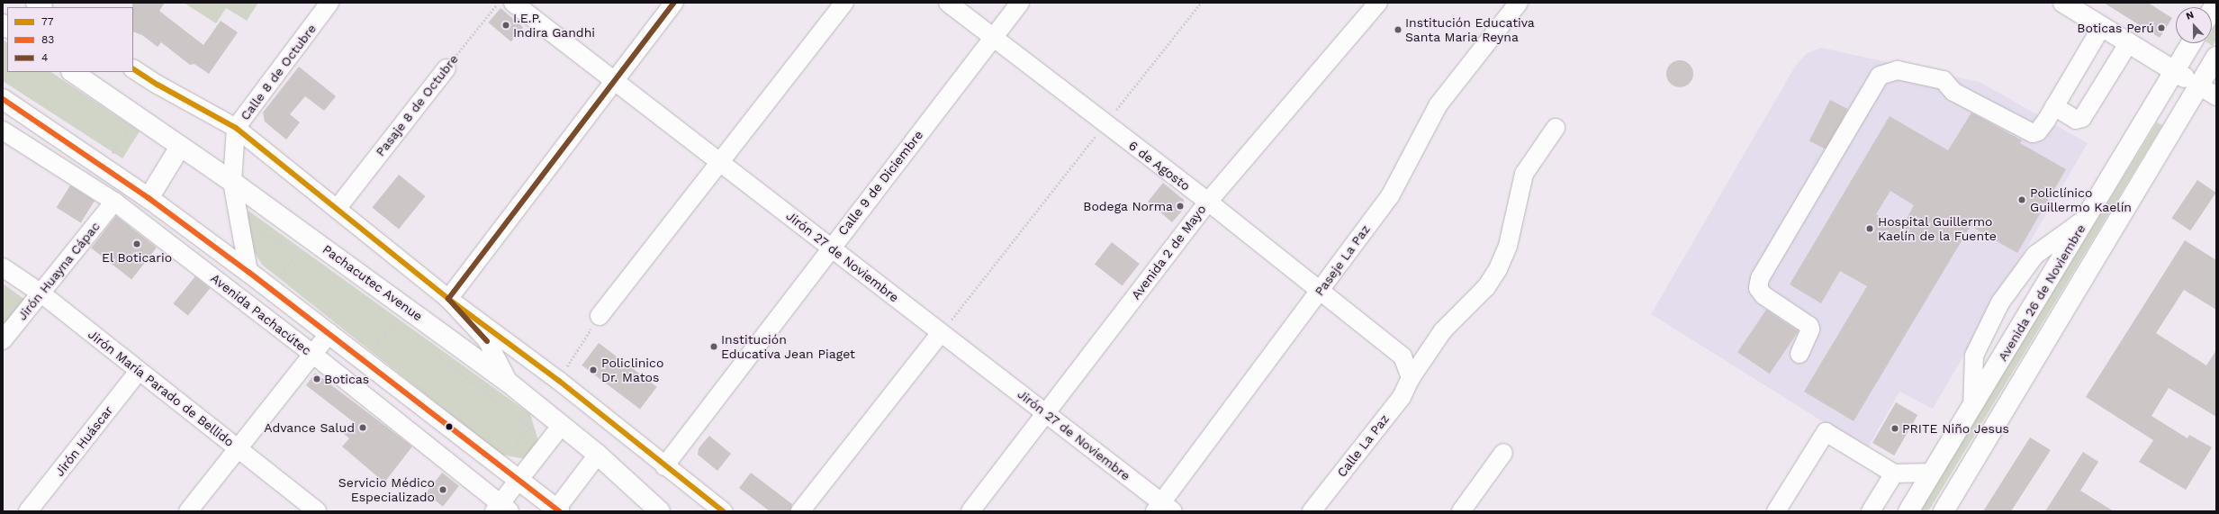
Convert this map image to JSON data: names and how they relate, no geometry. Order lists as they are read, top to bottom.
{
  "streets": {
    "main road": ["Pachacutec Avenue", "Avenida 26 de Noviembre"],
    "street": [
      "Calle 8 de Octubre",
      "Pasaje 8 de Octubre",
      "6 de Agosto",
      "Calle 9 de Diciembre",
      "Avenida 2 de Mayo",
      "Jirón 27 de Noviembre",
      "Paseje La Paz",
      "Jirón Huayna Cápac",
      "Avenida Pachacútec",
      "Jirón María Parado de Bellido",
      "Jirón Huáscar",
      "Calle La Paz"
    ]
  },
  "crossings": [
    ["Calle 8 de Octubre", "Pachacutec Avenue"],
    ["6 de Agosto", "Calle 9 de Diciembre"],
    ["6 de Agosto", "Avenida 2 de Mayo"],
    ["6 de Agosto", "Paseje La Paz"],
    ["6 de Agosto", "Calle La Paz"],
    ["Calle 9 de Diciembre", "Jirón 27 de Noviembre"],
    ["Avenida 2 de Mayo", "Jirón 27 de Noviembre"],
    ["Jirón 27 de Noviembre", "Paseje La Paz"],
    ["Jirón Huayna Cápac", "Avenida Pachacútec"],
    ["Jirón Huayna Cápac", "Jirón María Parado de Bellido"],
    ["Jirón María Parado de Bellido", "Jirón Huáscar"]
  ],
  "places": [
    "I.E.P. Indira Gandhi",
    "Boticas Perú",
    "Institución Educativa Santa Maria Reyna",
    "Policlínico Guillermo Kaelín",
    "Bodega Norma",
    "Hospital Guillermo Kaelín de la Fuente",
    "El Boticario",
    "Institución Educativa Jean Piaget",
    "Policlinico Dr. Matos",
    "Boticas",
    "Advance Salud",
    "PRITE Niño Jesus",
    "Servicio Médico Especializado"
  ],
  "lines": ["transit line 4", "transit line 77", "transit line 83"],
  "legend": ["77", "83", "4"],
  "north": "top"
}
